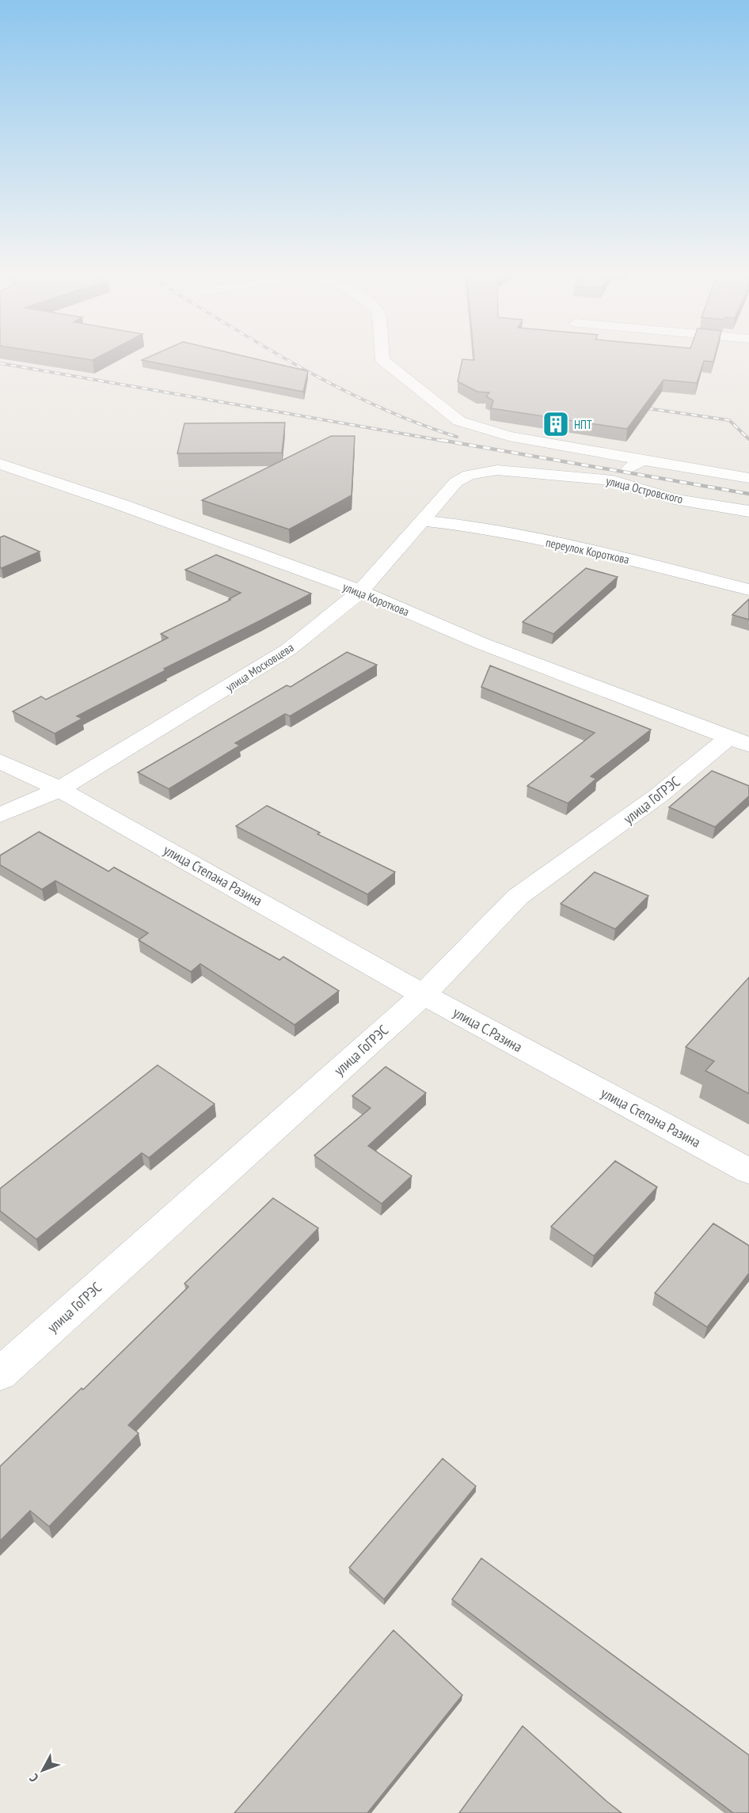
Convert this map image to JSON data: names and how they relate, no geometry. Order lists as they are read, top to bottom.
{
  "streets": {
    "street": [
      "улица Островского",
      "переулок Короткова",
      "улица Короткова",
      "улица Московцева",
      "улица ГоГРЭС",
      "улица Степана Разина",
      "улица С.Разина"
    ]
  },
  "crossings": [
    ["улица Островского", "улица Московцева"],
    ["переулок Короткова", "улица Московцева"],
    ["улица Короткова", "улица Московцева"],
    ["улица Короткова", "улица ГоГРЭС"],
    ["улица Московцева", "улица Степана Разина"],
    ["улица ГоГРЭС", "улица Степана Разина"],
    ["улица ГоГРЭС", "улица С.Разина"],
    ["улица Степана Разина", "улица С.Разина"]
  ],
  "places": {
    "building": ["НПТ"]
  },
  "north": "bottom left"
}
